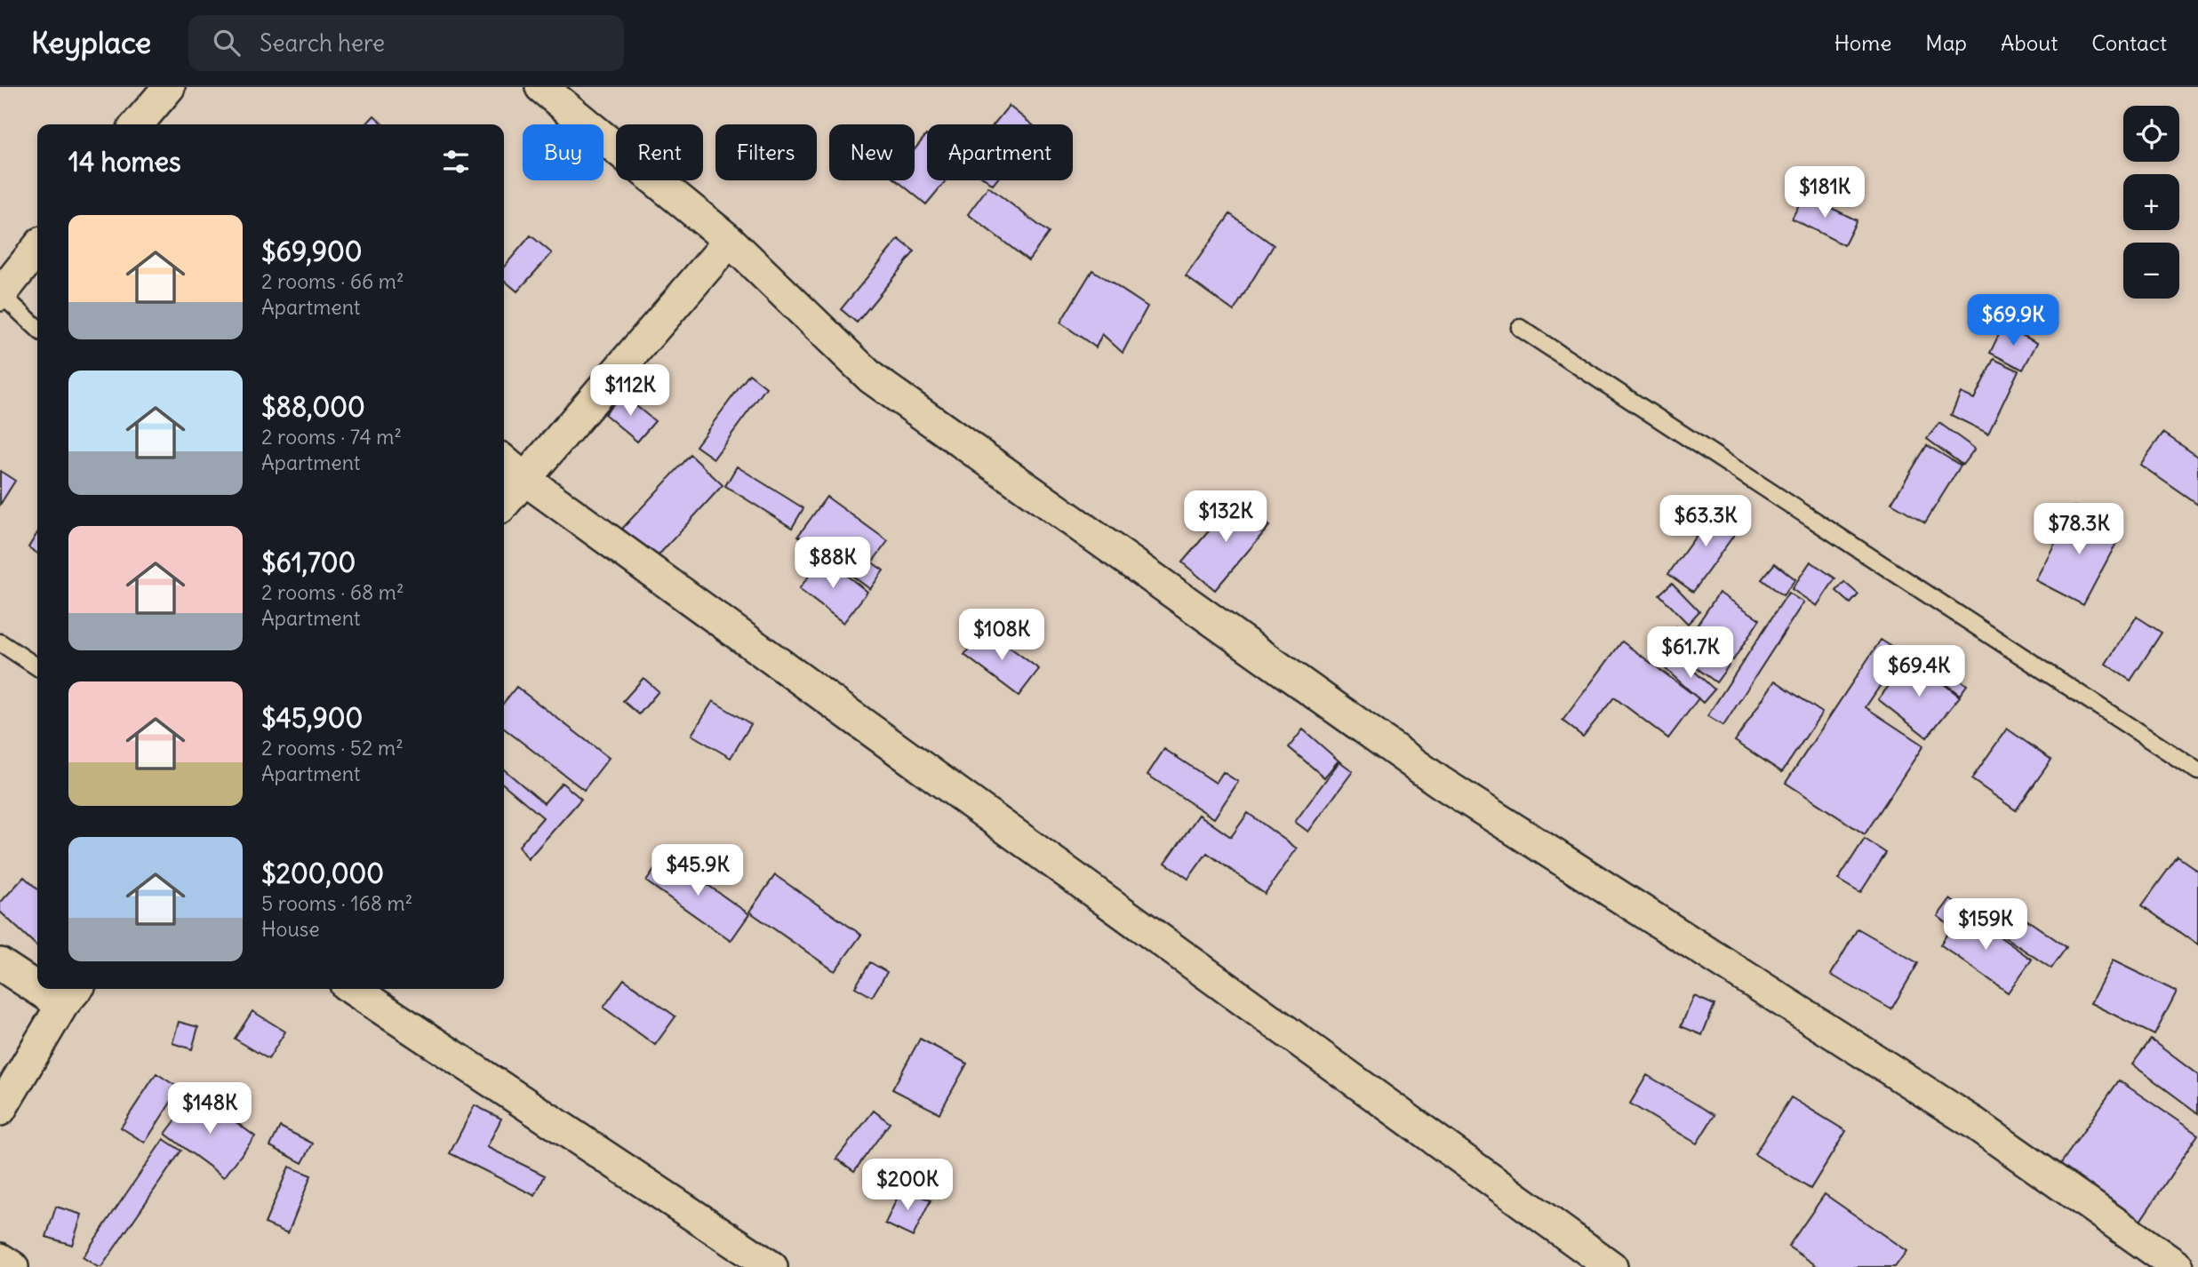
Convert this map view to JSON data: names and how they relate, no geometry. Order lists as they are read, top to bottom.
{
  "page": {
    "header": "Keyplace",
    "search": "Search here",
    "nav": [
      "Home",
      "Map",
      "About",
      "Contact"
    ],
    "map_buttons": ["+", "−"],
    "chip": [
      "Buy",
      "Rent",
      "Filters",
      "New",
      "Apartment"
    ],
    "heading": "14 homes",
    "price": [
      "$181K",
      "$69.9K",
      "$112K",
      "$132K",
      "$63.3K",
      "$78.3K",
      "$88K",
      "$108K",
      "$61.7K",
      "$69.4K",
      "$45.9K",
      "$159K",
      "$148K",
      "$200K"
    ],
    "list": [
      {
        "name": "$69,900",
        "note": "2 rooms · 66 m² · Apartment"
      },
      {
        "name": "$88,000",
        "note": "2 rooms · 74 m² · Apartment"
      },
      {
        "name": "$61,700",
        "note": "2 rooms · 68 m² · Apartment"
      },
      {
        "name": "$45,900",
        "note": "2 rooms · 52 m² · Apartment"
      },
      {
        "name": "$200,000",
        "note": "5 rooms · 168 m² · House"
      }
    ]
  }
}
